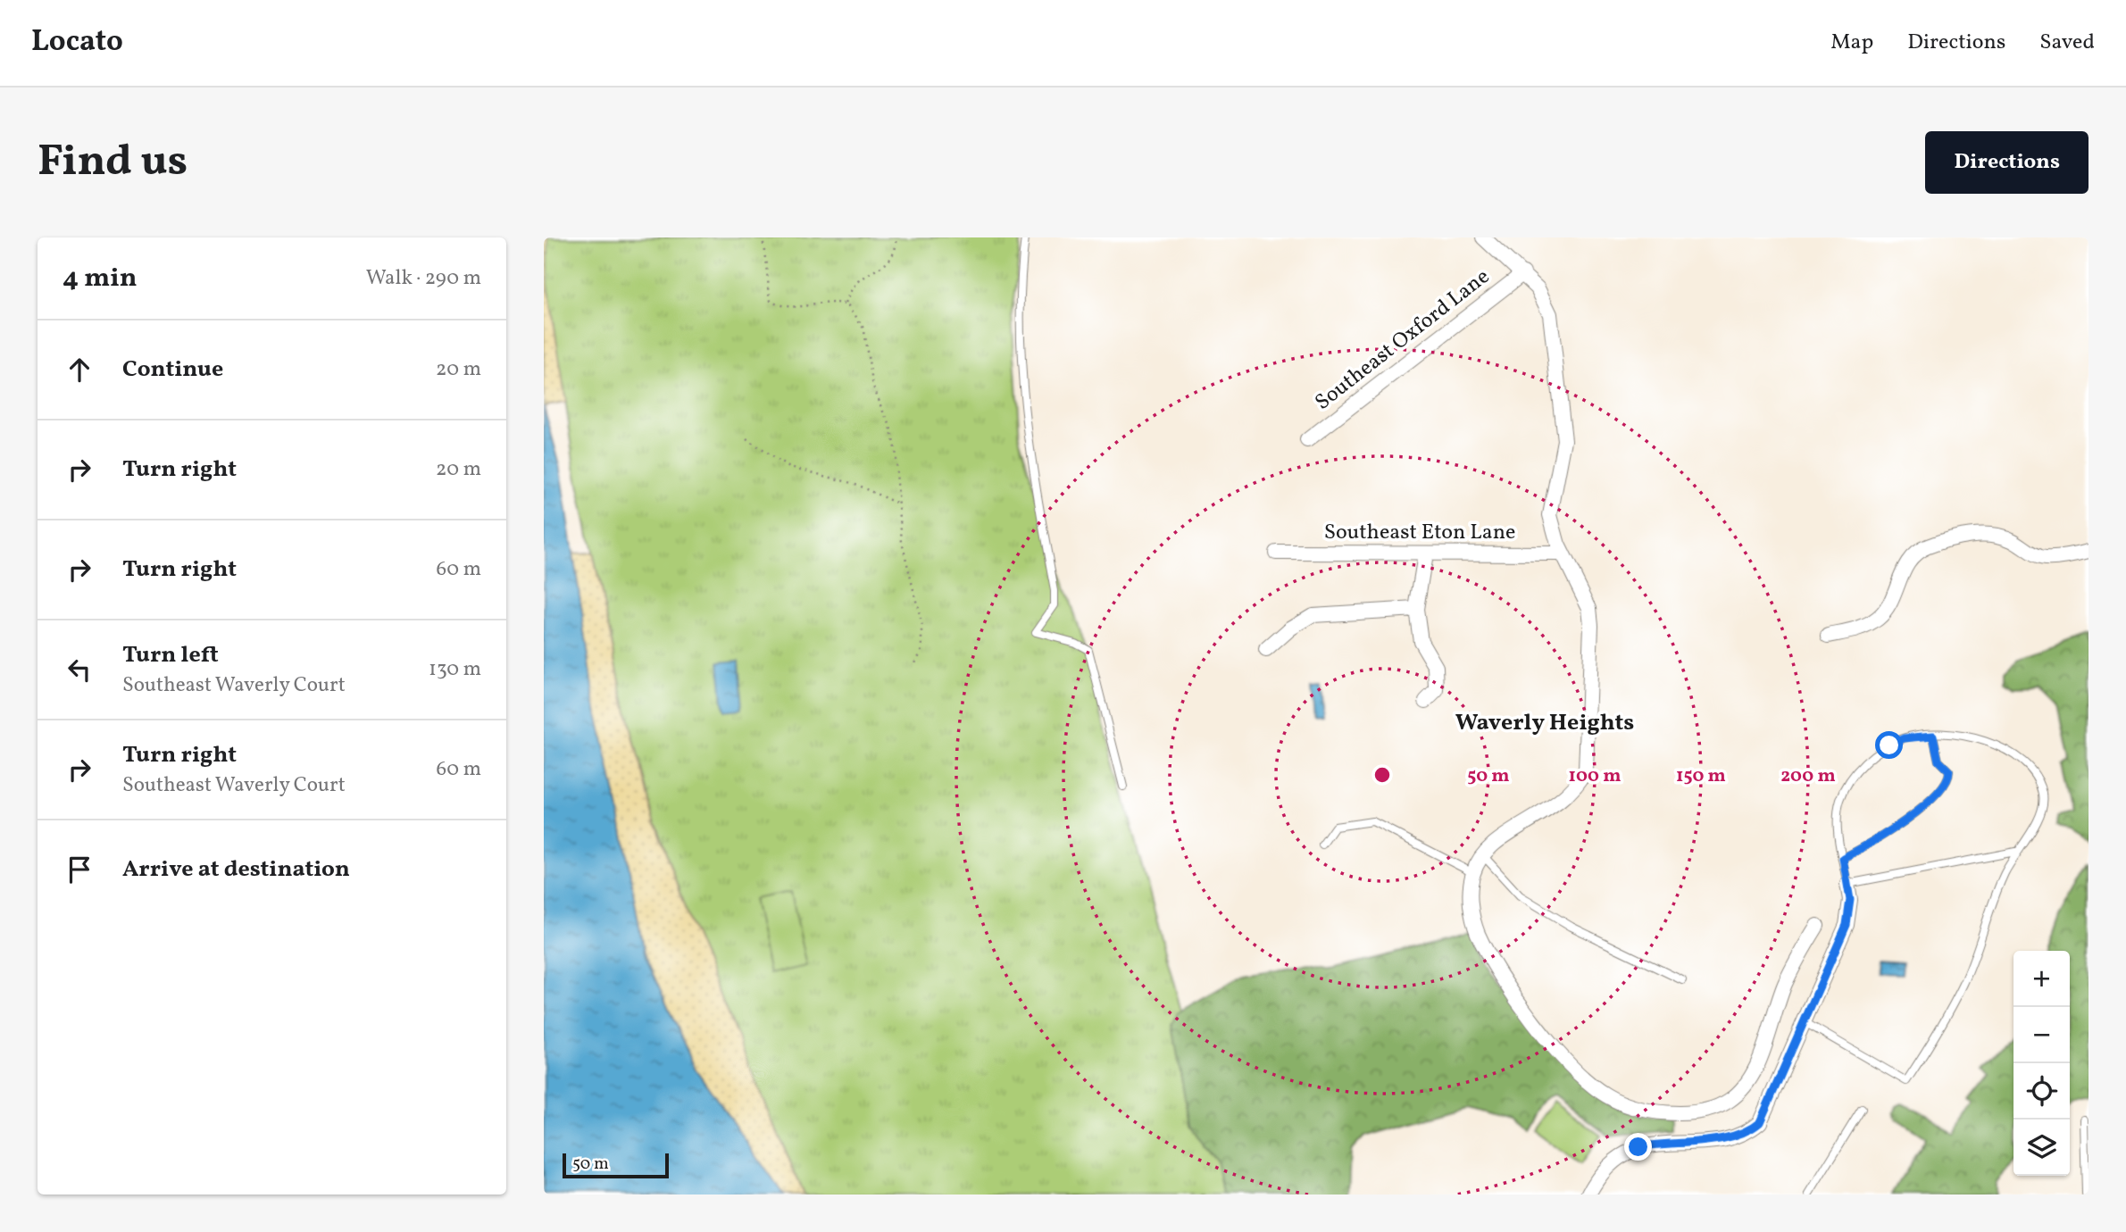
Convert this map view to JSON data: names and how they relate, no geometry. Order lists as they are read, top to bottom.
{
  "streets": {
    "street": ["Southeast Oxford Lane", "Southeast Eton Lane"]
  },
  "districts": ["Waverly Heights"],
  "scale_bar": "50 m",
  "page": {
    "header": "Locato",
    "nav": ["Map", "Directions", "Saved"],
    "buttons": "Directions",
    "title": "Find us",
    "heading": ["4 min", "Walk · 290 m"],
    "list": [
      ["Continue", "20 m"],
      ["Turn right", "20 m"],
      ["Turn right", "60 m"],
      ["Turn left", "Southeast Waverly Court", "130 m"],
      ["Turn right", "Southeast Waverly Court", "60 m"],
      "Arrive at destination"
    ],
    "map_buttons": ["+", "−"],
    "scale": "50 m"
  },
  "rings": [
    "50 m",
    "100 m",
    "150 m",
    "200 m"
  ]
}
